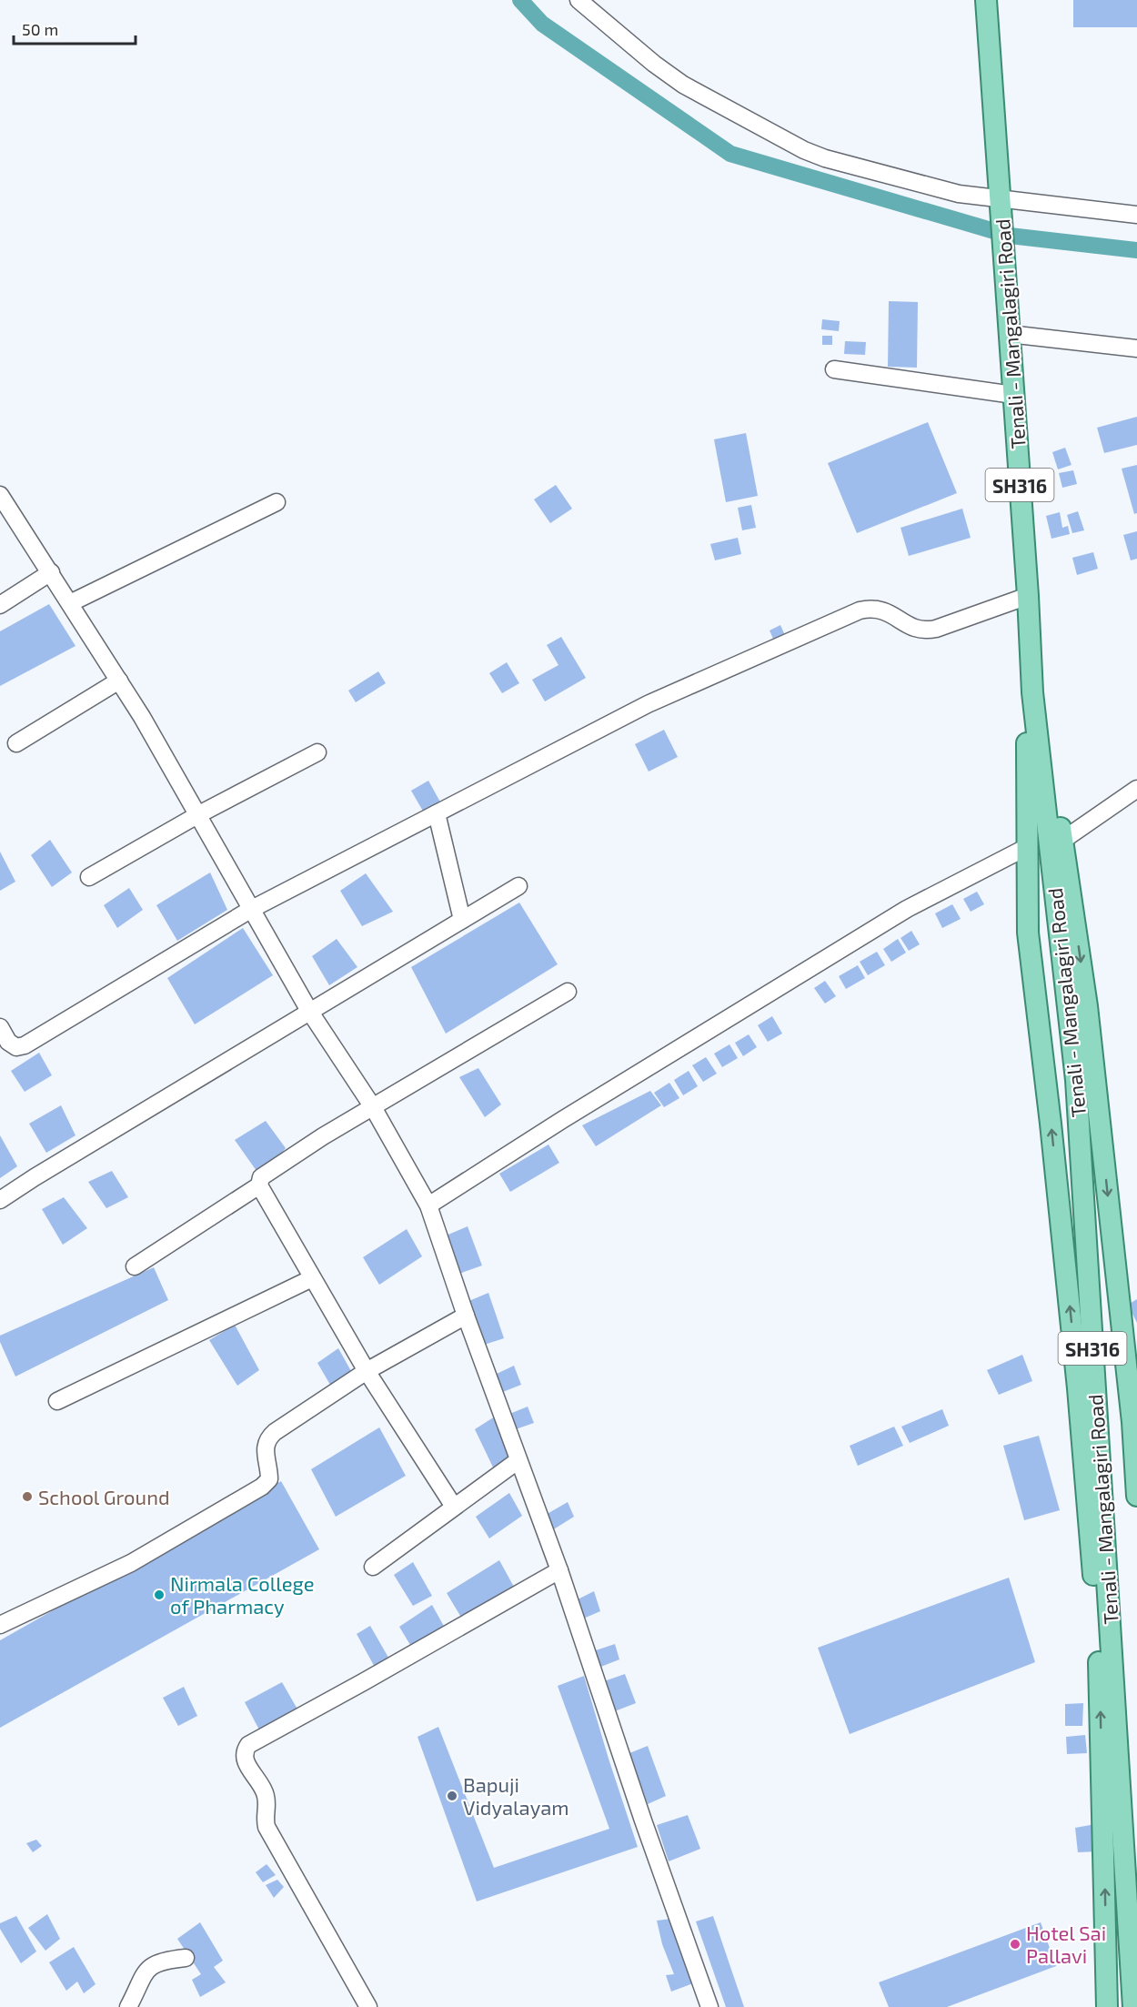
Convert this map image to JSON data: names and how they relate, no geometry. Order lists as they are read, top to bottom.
{
  "streets": {
    "main road": ["Tenali - Mangalagiri Road", "SH316"]
  },
  "places": [
    "School Ground",
    "Nirmala College of Pharmacy",
    "Bapuji Vidyalayam",
    "Hotel Sai Pallavi"
  ],
  "scale_bar": "50 m"
}
